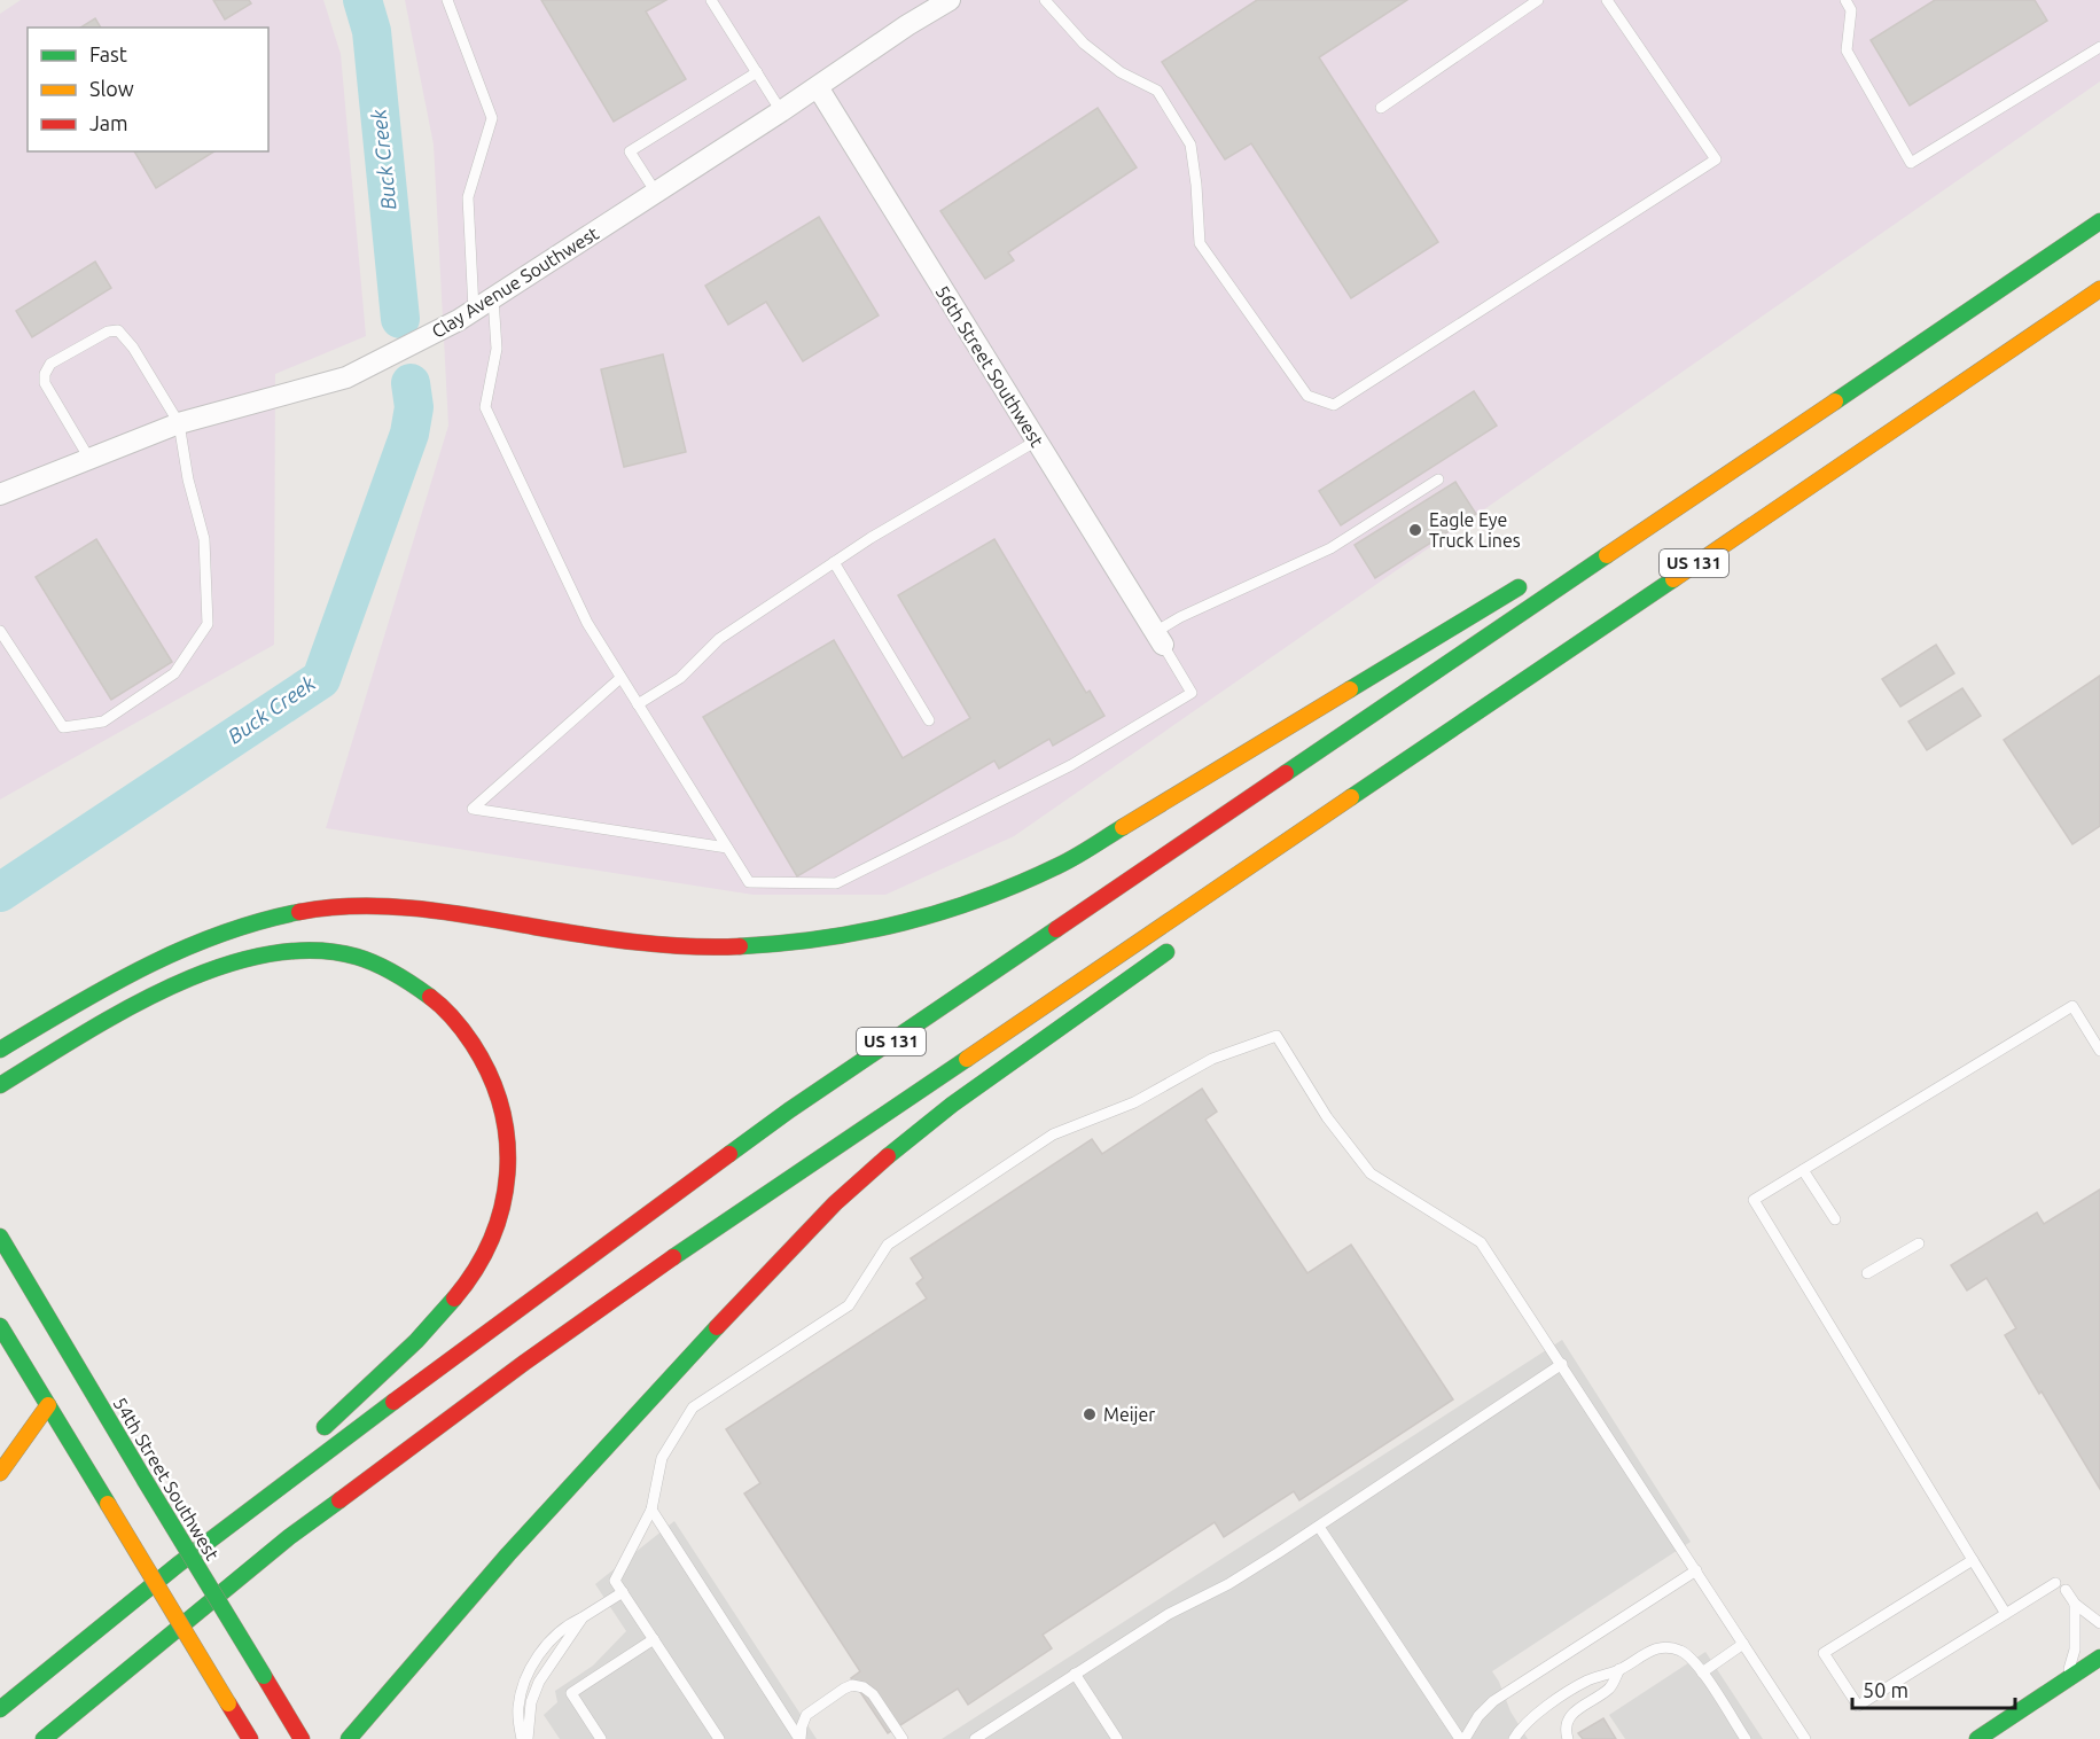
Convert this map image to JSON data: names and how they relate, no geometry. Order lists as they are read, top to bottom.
{
  "streets": {
    "main road": ["US 131", "54th Street Southwest"],
    "street": ["Clay Avenue Southwest", "56th Street Southwest"]
  },
  "crossings": [
    ["Clay Avenue Southwest", "56th Street Southwest"]
  ],
  "water": ["Buck Creek"],
  "places": ["Eagle Eye Truck Lines", "Meijer"],
  "legend": ["Fast", "Slow", "Jam"],
  "scale_bar": "50 m"
}
